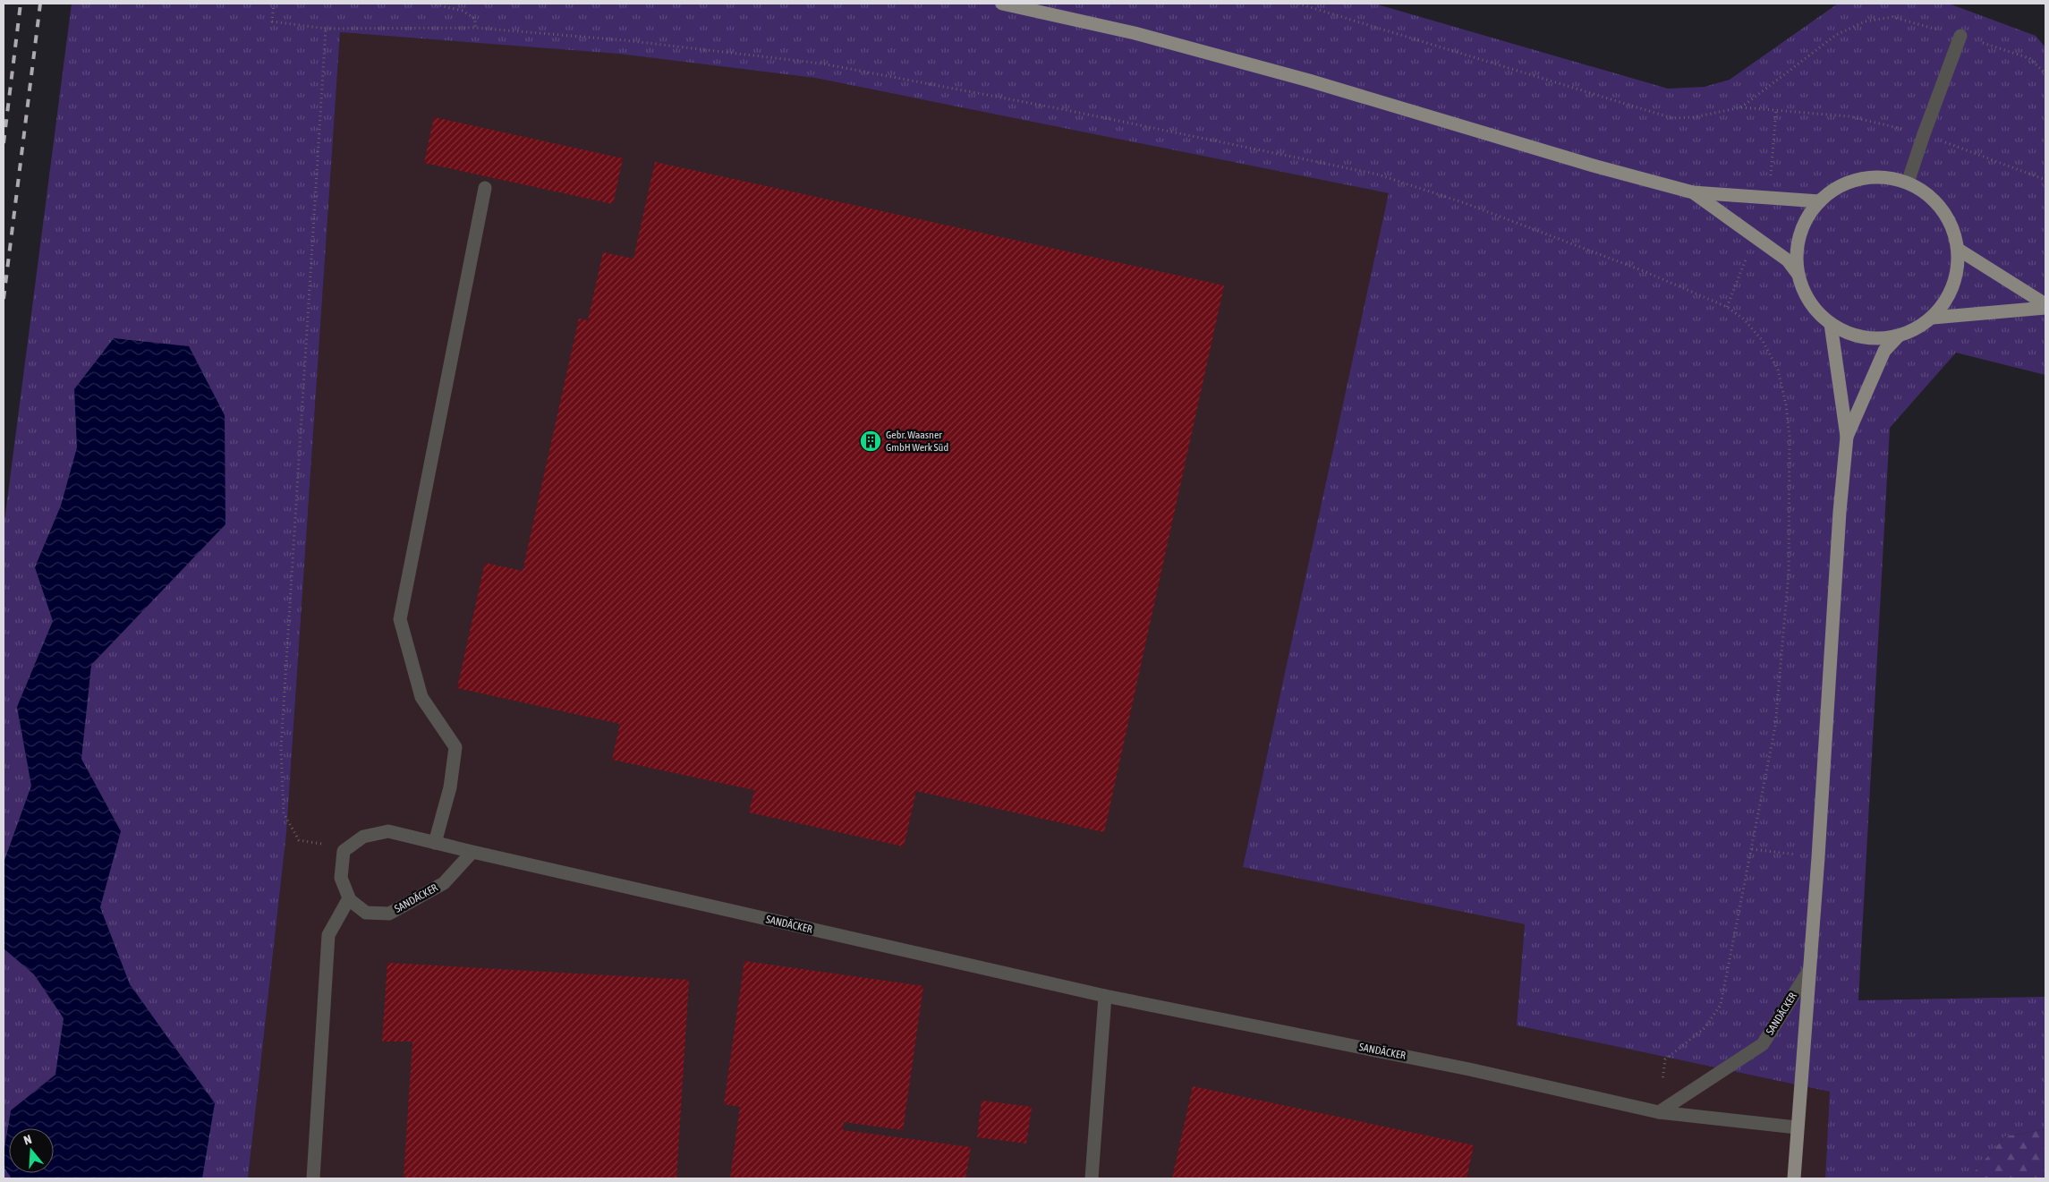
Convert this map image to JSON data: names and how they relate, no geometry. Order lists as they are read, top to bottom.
{
  "streets": {
    "street": ["SANDÄCKER"]
  },
  "places": {
    "building": ["Gebr. Waasner GmbH Werk Süd"]
  },
  "north": "top"
}
